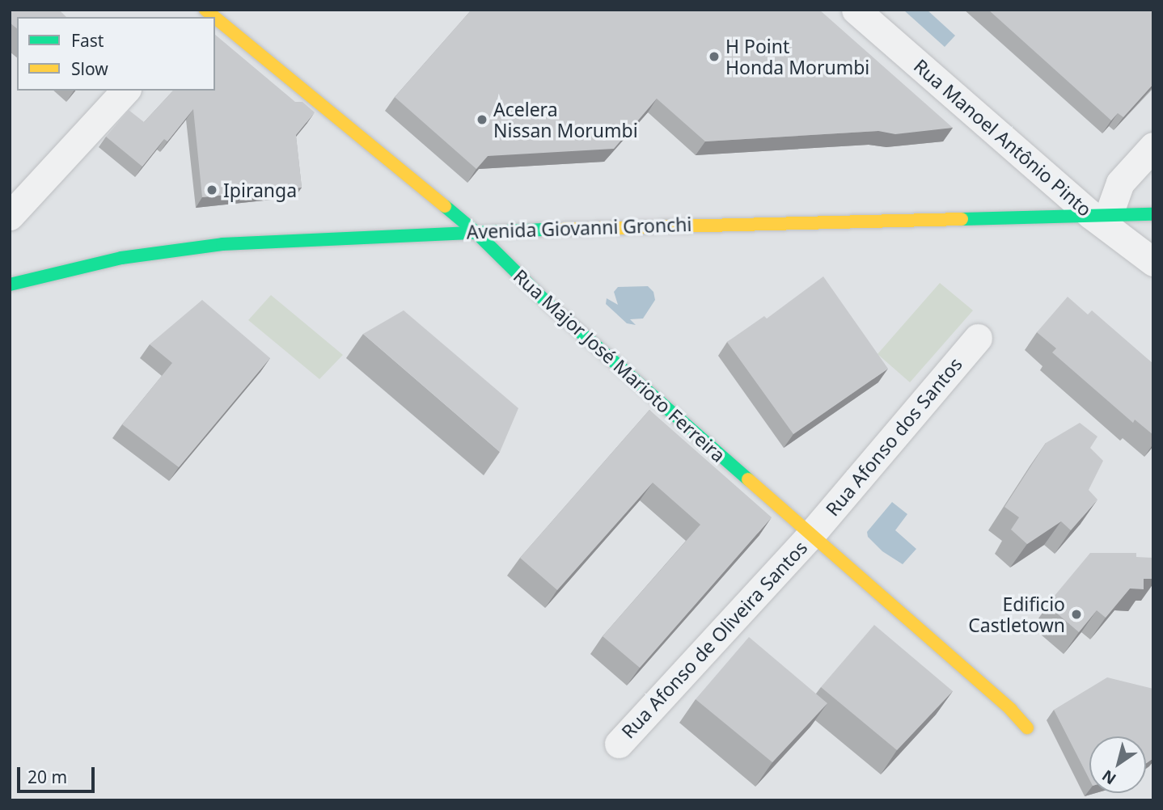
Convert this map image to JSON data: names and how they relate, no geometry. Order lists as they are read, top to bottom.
{
  "streets": {
    "main road": ["Avenida Giovanni Gronchi", "Rua Major José Marioto Ferreira"],
    "street": ["Rua Manoel Antônio Pinto", "Rua Afonso dos Santos", "Rua Afonso de Oliveira Santos"]
  },
  "crossings": [
    ["Rua Manoel Antônio Pinto", "Avenida Giovanni Gronchi"],
    ["Avenida Giovanni Gronchi", "Rua Major José Marioto Ferreira"],
    ["Rua Major José Marioto Ferreira", "Rua Afonso dos Santos"],
    ["Rua Major José Marioto Ferreira", "Rua Afonso de Oliveira Santos"],
    ["Rua Afonso dos Santos", "Rua Afonso de Oliveira Santos"]
  ],
  "places": [
    "H Point Honda Morumbi",
    "Acelera Nissan Morumbi",
    "Ipiranga",
    "Edificio Castletown"
  ],
  "legend": ["Fast", "Slow"],
  "scale_bar": "20 m",
  "north": "bottom left"
}
